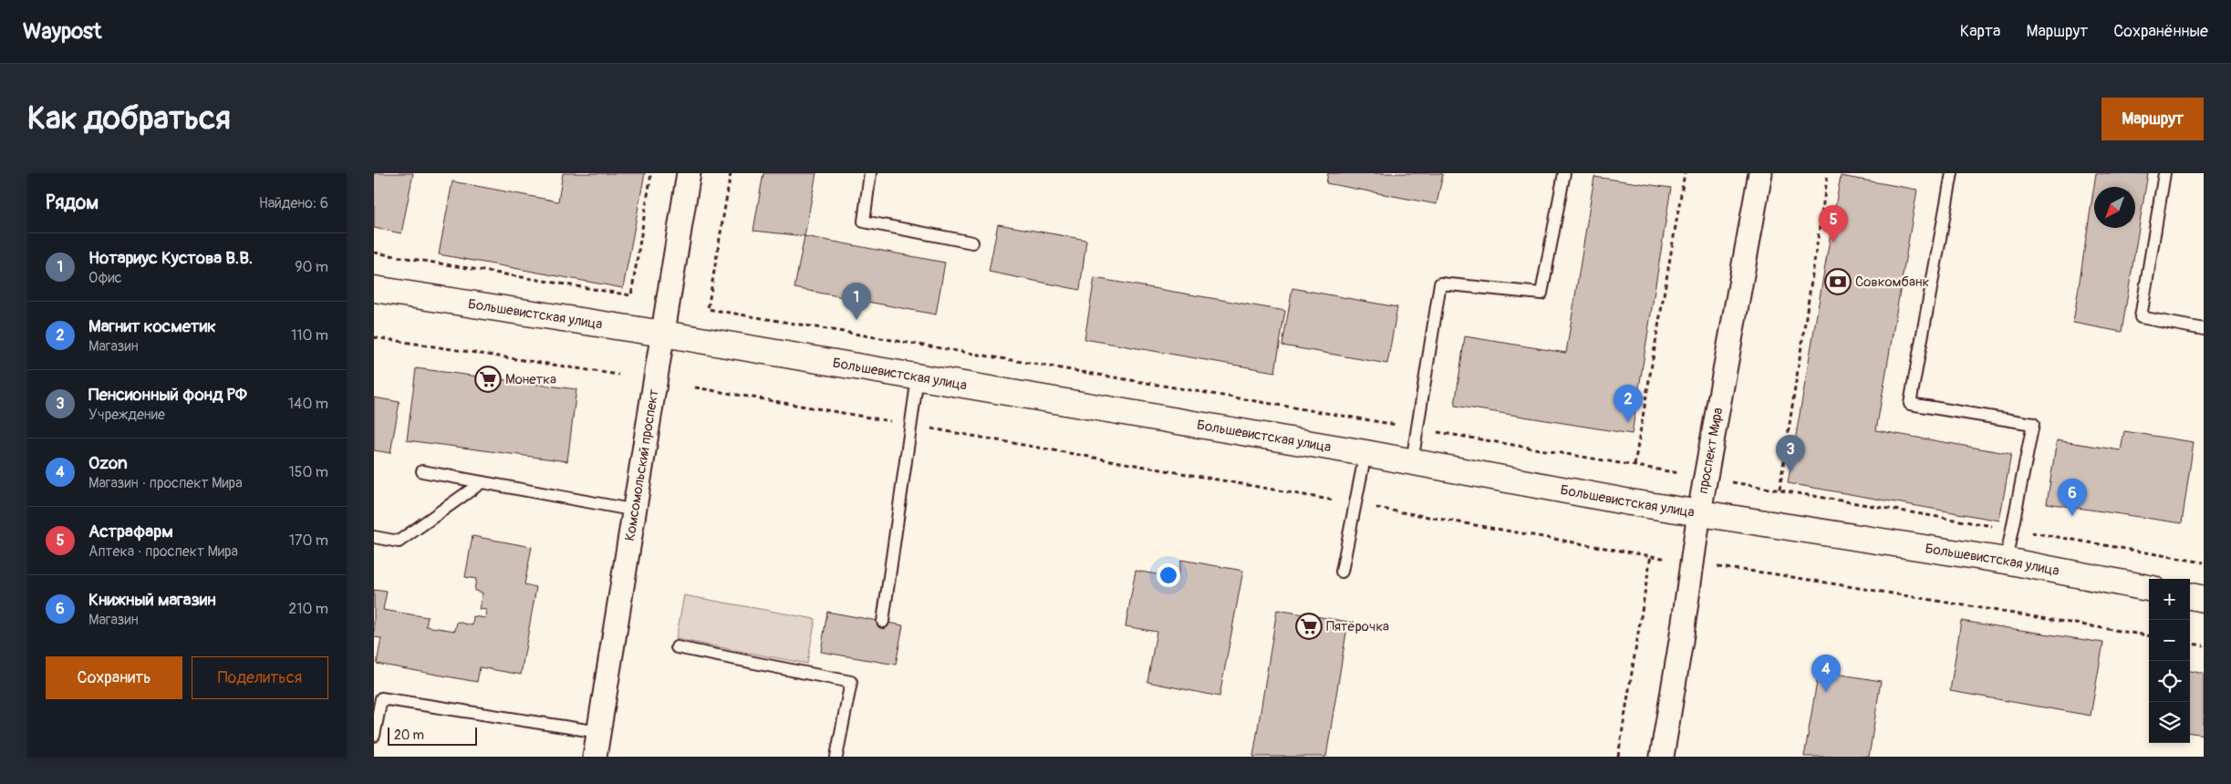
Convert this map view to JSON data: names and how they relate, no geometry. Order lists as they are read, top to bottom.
{
  "streets": {
    "street": ["Большевистская улица", "проспект Мира", "Комсомольский проспект"]
  },
  "crossings": [
    ["Большевистская улица", "проспект Мира"],
    ["Большевистская улица", "Комсомольский проспект"]
  ],
  "places": {
    "bank": ["Совкомбанк"],
    "supermarket": ["Монетка", "Пятёрочка"]
  },
  "scale_bar": "20 m",
  "north": "bottom left",
  "page": {
    "header": "Waypost",
    "nav": ["Карта", "Маршрут", "Сохранённые"],
    "buttons": [
      "Маршрут",
      ["Сохранить", "Поделиться"]
    ],
    "title": "Как добраться",
    "heading": ["Рядом", "Найдено: 6"],
    "pins": [
      "5",
      "1",
      "2",
      "3",
      "6",
      "4"
    ],
    "list": [
      {
        "mark": "1",
        "name": "Нотариус Кустова В.В.",
        "note": "Офис",
        "value": "90 m"
      },
      {
        "mark": "2",
        "name": "Магнит косметик",
        "note": "Магазин",
        "value": "110 m"
      },
      {
        "mark": "3",
        "name": "Пенсионный фонд РФ",
        "note": "Учреждение",
        "value": "140 m"
      },
      {
        "mark": "4",
        "name": "Ozon",
        "note": "Магазин · проспект Мира",
        "value": "150 m"
      },
      {
        "mark": "5",
        "name": "Астрафарм",
        "note": "Аптека · проспект Мира",
        "value": "170 m"
      },
      {
        "mark": "6",
        "name": "Книжный магазин",
        "note": "Магазин",
        "value": "210 m"
      }
    ],
    "map_buttons": ["+", "−"],
    "scale": "20 m"
  }
}
